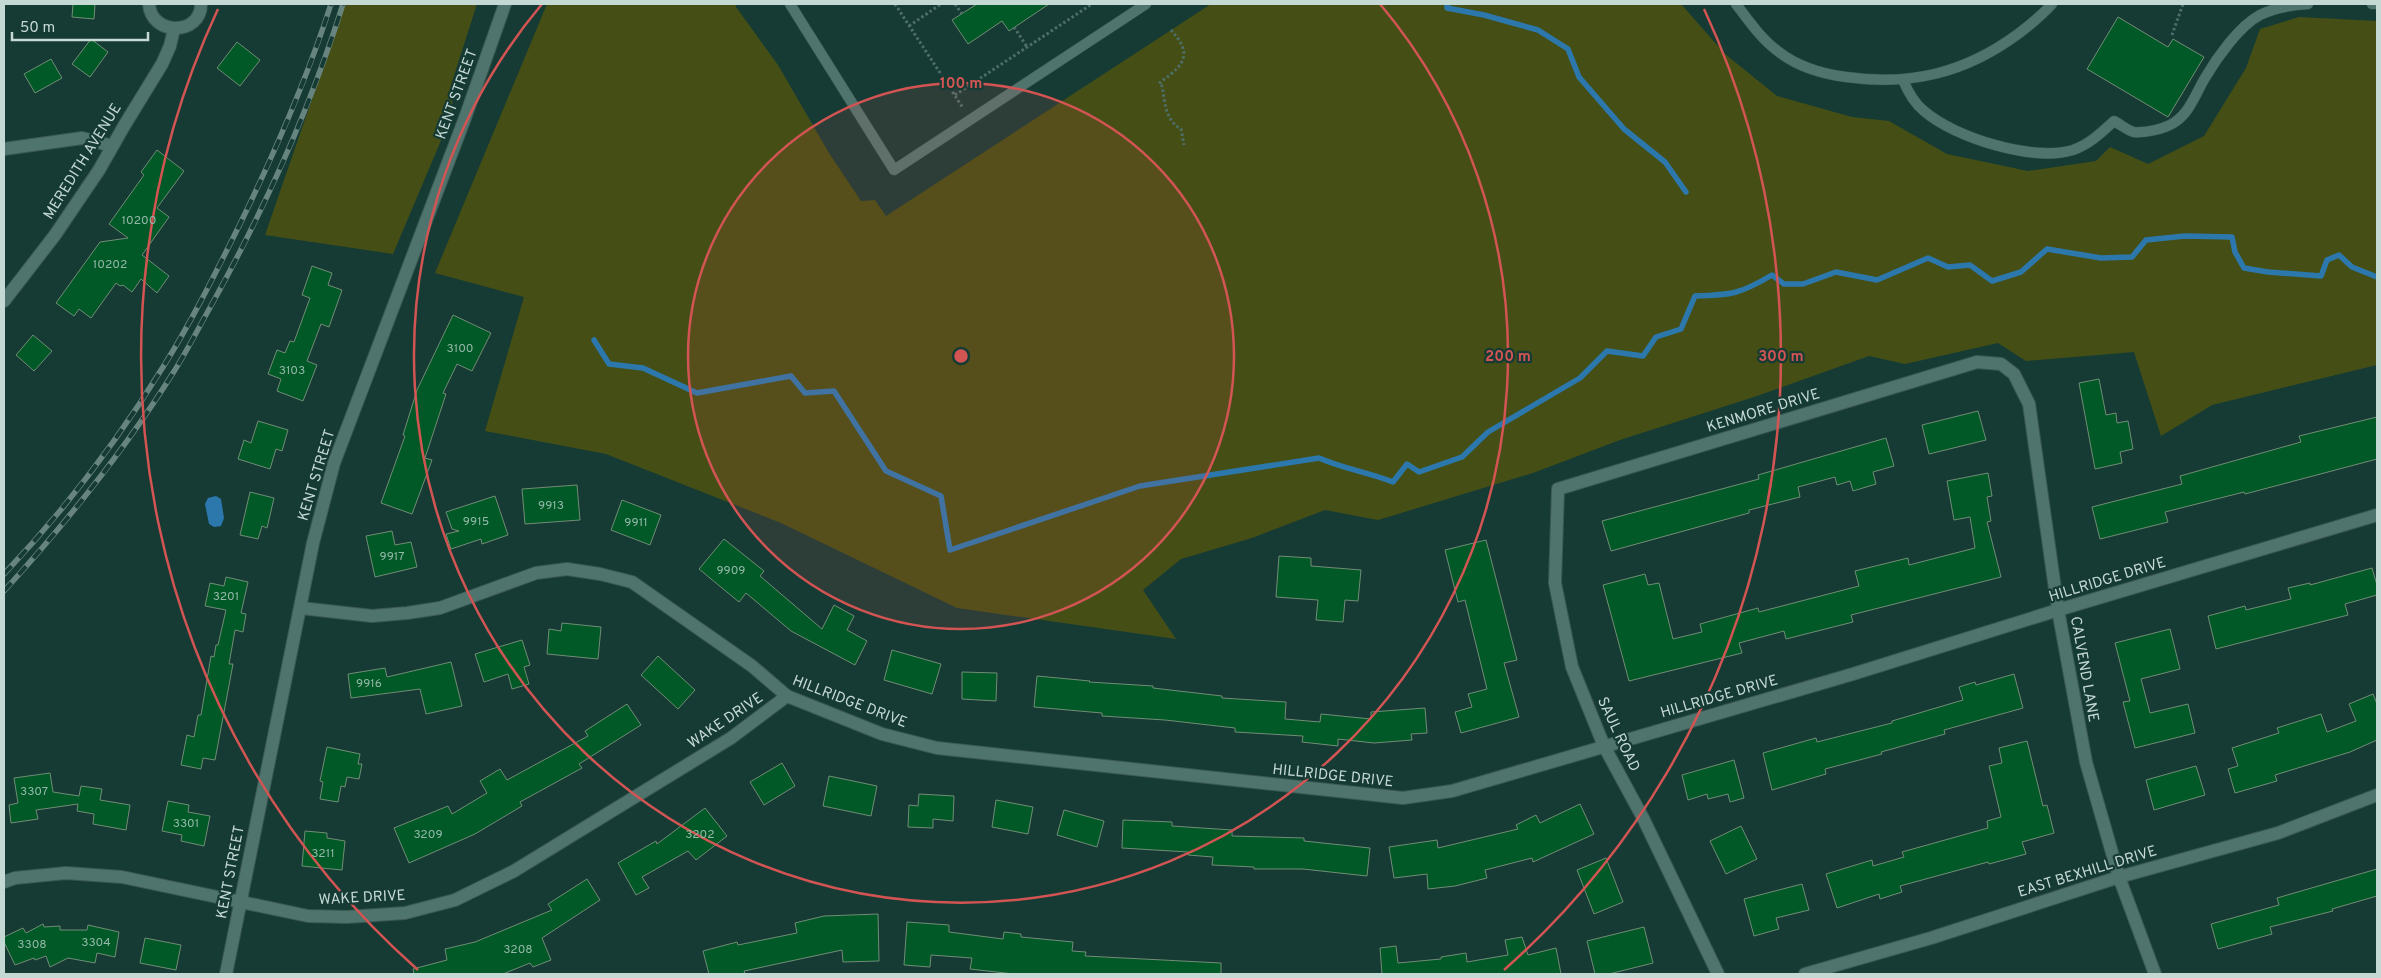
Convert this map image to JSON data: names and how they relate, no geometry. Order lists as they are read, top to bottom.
{
  "streets": {
    "street": [
      "KENT STREET",
      "MEREDITH AVENUE",
      "KENMORE DRIVE",
      "HILLRIDGE DRIVE",
      "CALVEND LANE",
      "WAKE DRIVE",
      "SAUL ROAD",
      "EAST BEXHILL DRIVE"
    ]
  },
  "crossings": [
    ["KENT STREET", "HILLRIDGE DRIVE"],
    ["KENT STREET", "WAKE DRIVE"],
    ["KENMORE DRIVE", "CALVEND LANE"],
    ["KENMORE DRIVE", "SAUL ROAD"],
    ["HILLRIDGE DRIVE", "CALVEND LANE"],
    ["HILLRIDGE DRIVE", "WAKE DRIVE"],
    ["HILLRIDGE DRIVE", "SAUL ROAD"],
    ["CALVEND LANE", "EAST BEXHILL DRIVE"]
  ],
  "house_numbers": [
    "10200",
    "10202",
    "3100",
    "3103",
    "9913",
    "9915",
    "9911",
    "9917",
    "9909",
    "3201",
    "9916",
    "3307",
    "3301",
    "3209",
    "3202",
    "3211",
    "3304",
    "3308",
    "3208"
  ],
  "scale_bar": "50 m",
  "rings": ["100 m", "200 m", "300 m"]
}
